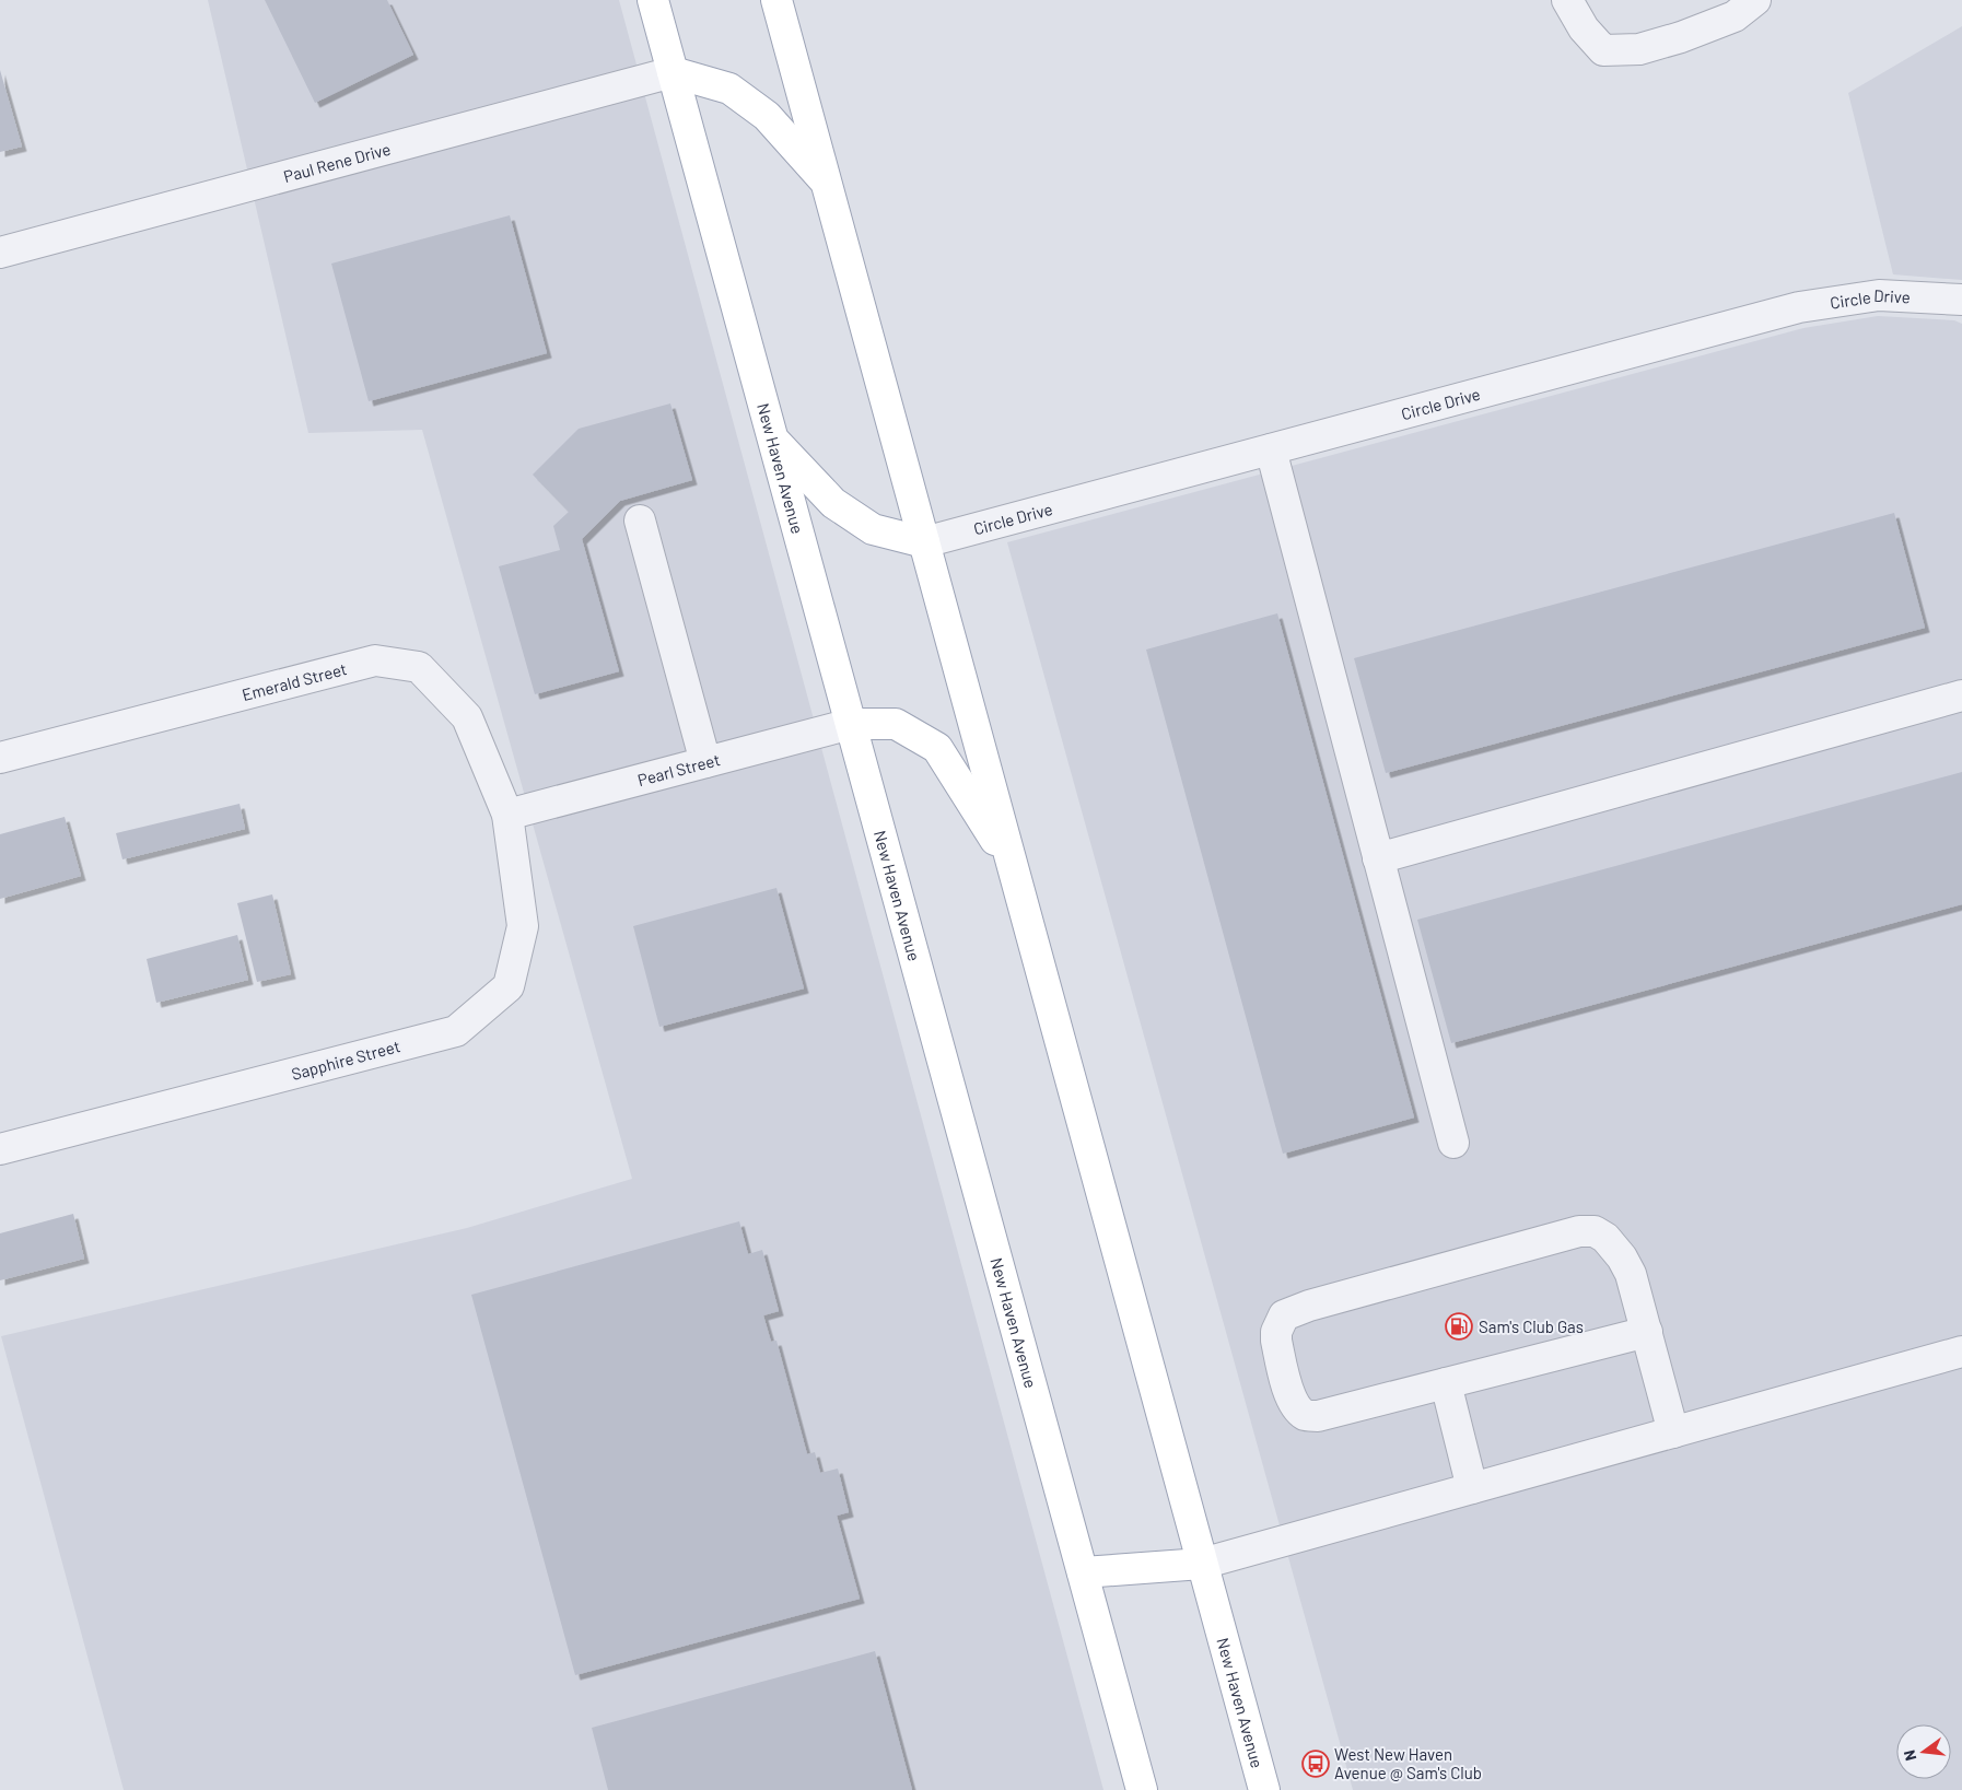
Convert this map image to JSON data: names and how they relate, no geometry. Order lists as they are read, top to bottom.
{
  "streets": {
    "main road": ["New Haven Avenue"],
    "street": [
      "Paul Rene Drive",
      "Circle Drive",
      "Emerald Street",
      "Pearl Street",
      "Sapphire Street"
    ]
  },
  "crossings": [
    ["Paul Rene Drive", "New Haven Avenue"],
    ["Circle Drive", "New Haven Avenue"],
    ["New Haven Avenue", "Pearl Street"],
    ["Emerald Street", "Pearl Street"],
    ["Emerald Street", "Sapphire Street"],
    ["Pearl Street", "Sapphire Street"]
  ],
  "places": {
    "fuel station": ["Sam's Club Gas"],
    "bus stop": ["West New Haven Avenue @ Sam's Club"]
  },
  "north": "left"
}
